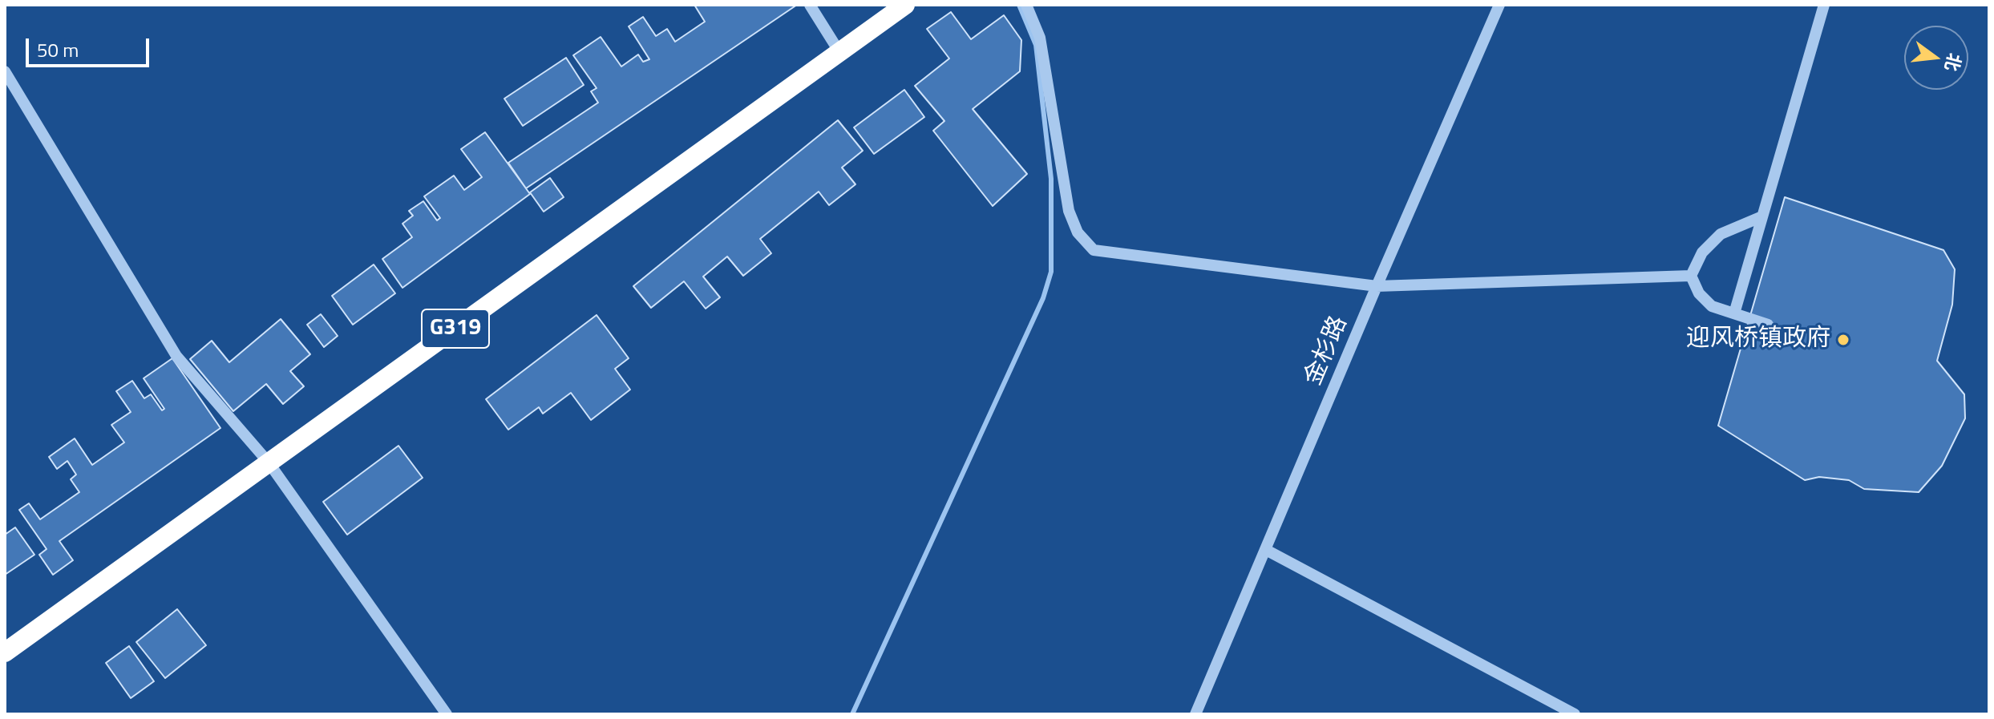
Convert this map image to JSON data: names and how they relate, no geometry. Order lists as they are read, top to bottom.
{
  "streets": {
    "highway": ["G319"],
    "street": ["金杉路"]
  },
  "places": ["迎风桥镇政府"],
  "scale_bar": "50 m",
  "north": "right"
}
